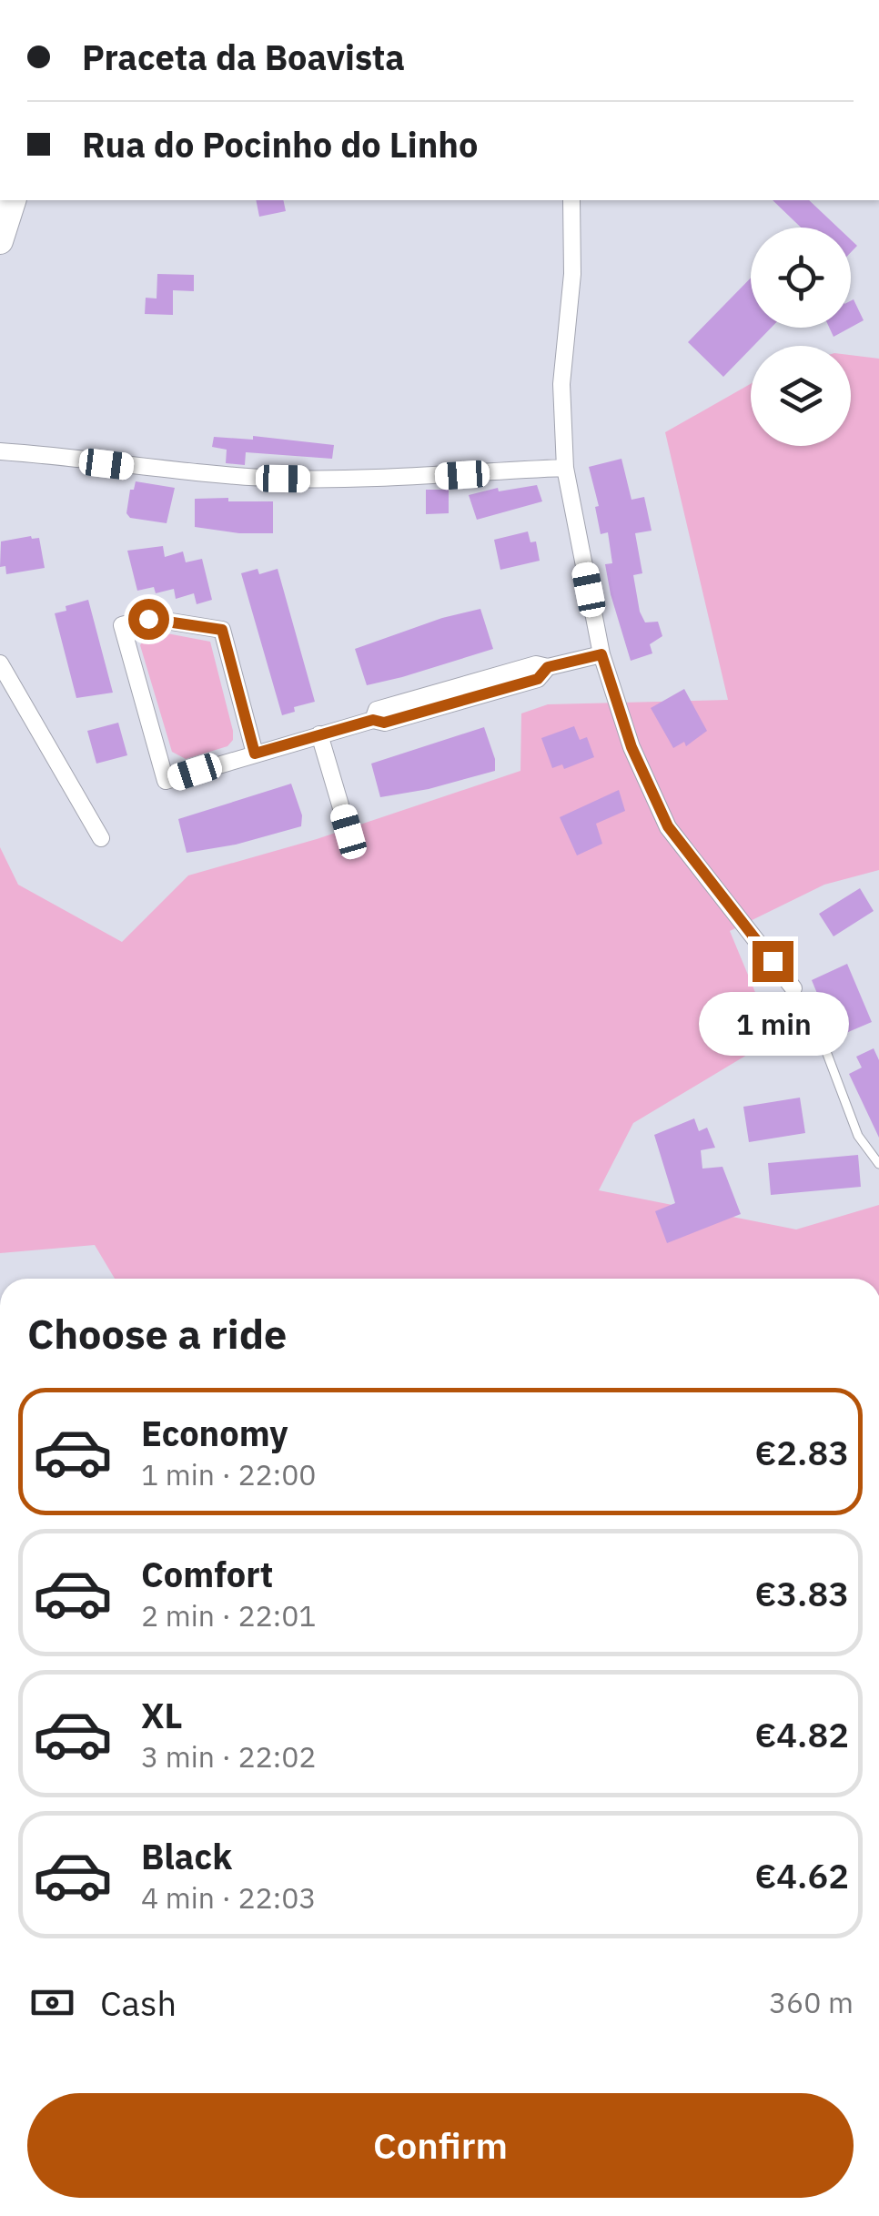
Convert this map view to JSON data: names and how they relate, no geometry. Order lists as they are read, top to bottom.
{
  "page": {
    "banner": ["Praceta da Boavista", "Rua do Pocinho do Linho"],
    "bubble": "1 min",
    "heading": "Choose a ride",
    "list": [
      {
        "name": "Economy",
        "note": "1 min · 22:00",
        "value": "€2.83"
      },
      {
        "name": "Comfort",
        "note": "2 min · 22:01",
        "value": "€3.83"
      },
      {
        "name": "XL",
        "note": "3 min · 22:02",
        "value": "€4.82"
      },
      {
        "name": "Black",
        "note": "4 min · 22:03",
        "value": "€4.62"
      }
    ],
    "pay": ["Cash", "360 m"],
    "buttons": "Confirm"
  }
}
